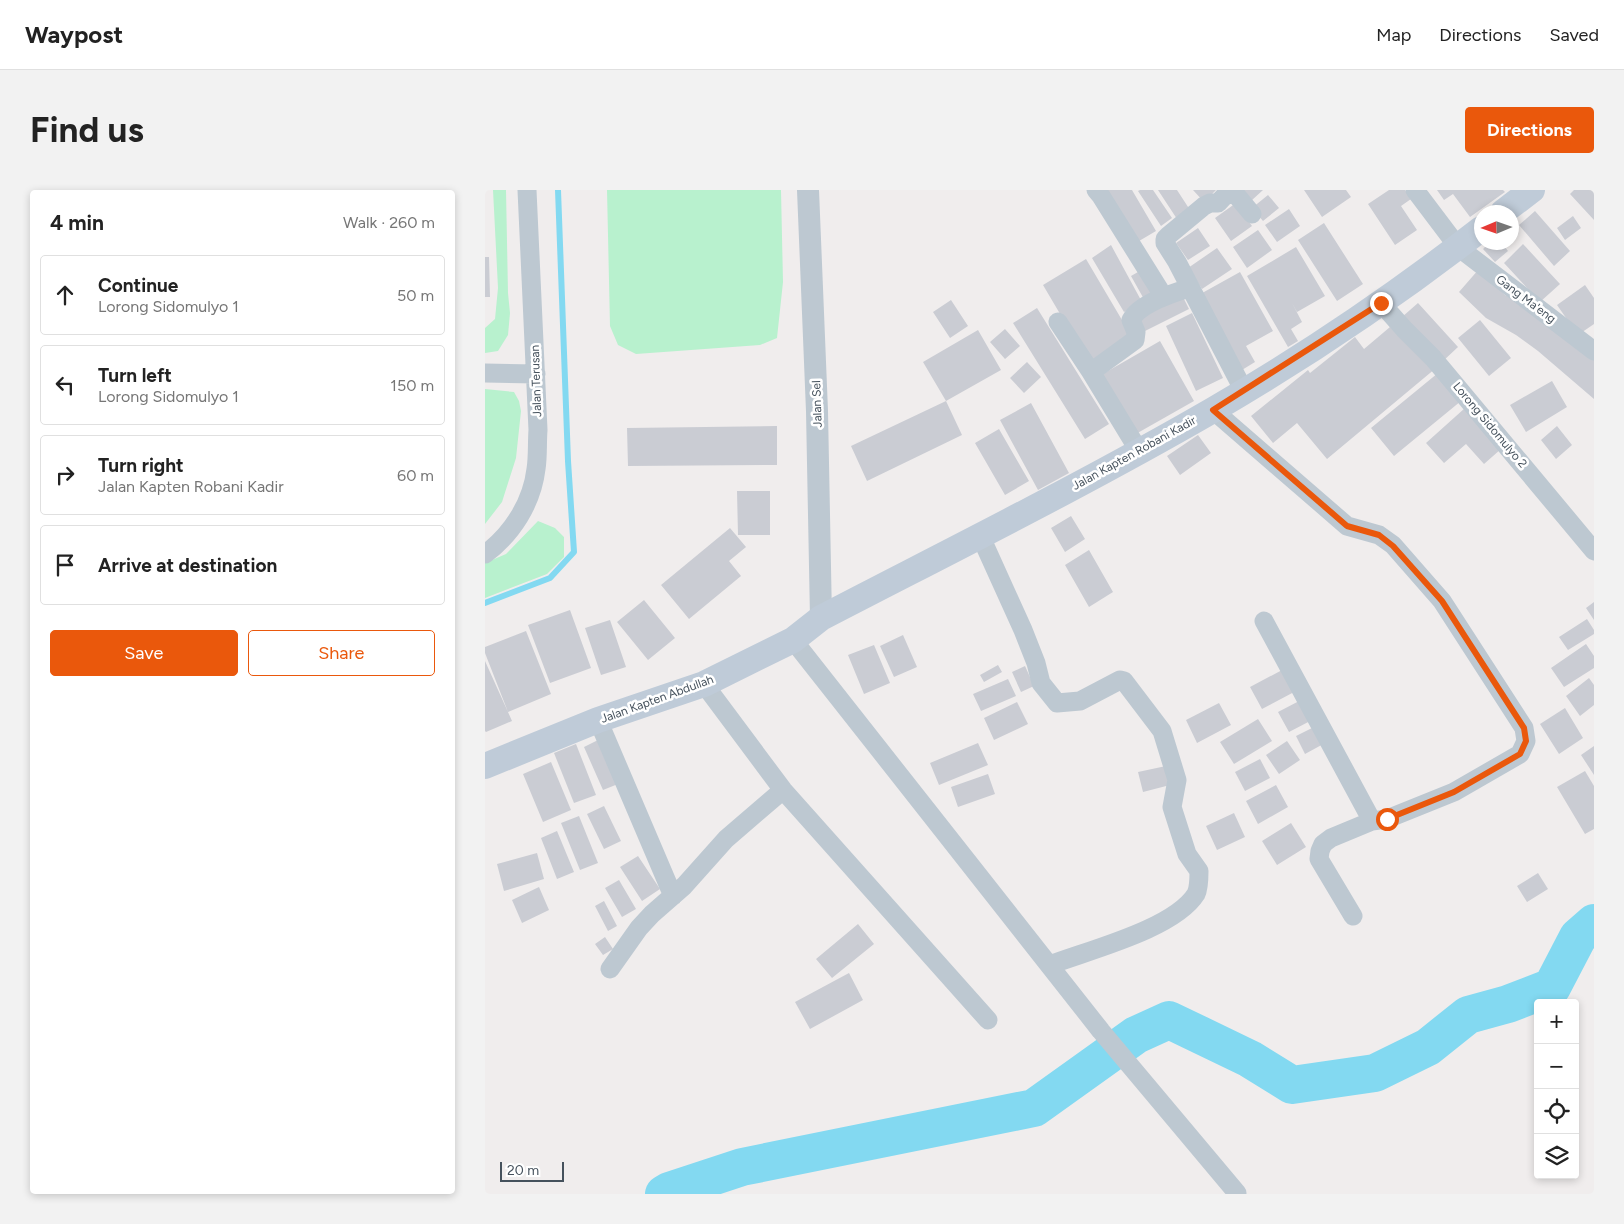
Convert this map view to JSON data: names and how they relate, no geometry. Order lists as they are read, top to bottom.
{
  "streets": {
    "main road": ["Jalan Kapten Robani Kadir", "Jalan Kapten Abdullah"],
    "street": [
      "Gang Ma'eng",
      "Jalan Terusan",
      "Jalan Sel",
      "Lorong Sidomulyo 2"
    ]
  },
  "crossings": [
    ["Gang Ma'eng", "Jalan Kapten Robani Kadir"],
    ["Jalan Sel", "Jalan Kapten Robani Kadir"],
    ["Jalan Sel", "Jalan Kapten Abdullah"],
    ["Lorong Sidomulyo 2", "Jalan Kapten Robani Kadir"],
    ["Jalan Kapten Robani Kadir", "Jalan Kapten Abdullah"]
  ],
  "scale_bar": "20 m",
  "north": "left",
  "page": {
    "header": "Waypost",
    "nav": ["Map", "Directions", "Saved"],
    "buttons": [
      "Directions",
      ["Save", "Share"]
    ],
    "title": "Find us",
    "heading": ["4 min", "Walk · 260 m"],
    "list": [
      ["Continue", "Lorong Sidomulyo 1", "50 m"],
      ["Turn left", "Lorong Sidomulyo 1", "150 m"],
      ["Turn right", "Jalan Kapten Robani Kadir", "60 m"],
      "Arrive at destination"
    ],
    "map_buttons": ["+", "−"],
    "scale": "20 m"
  }
}
